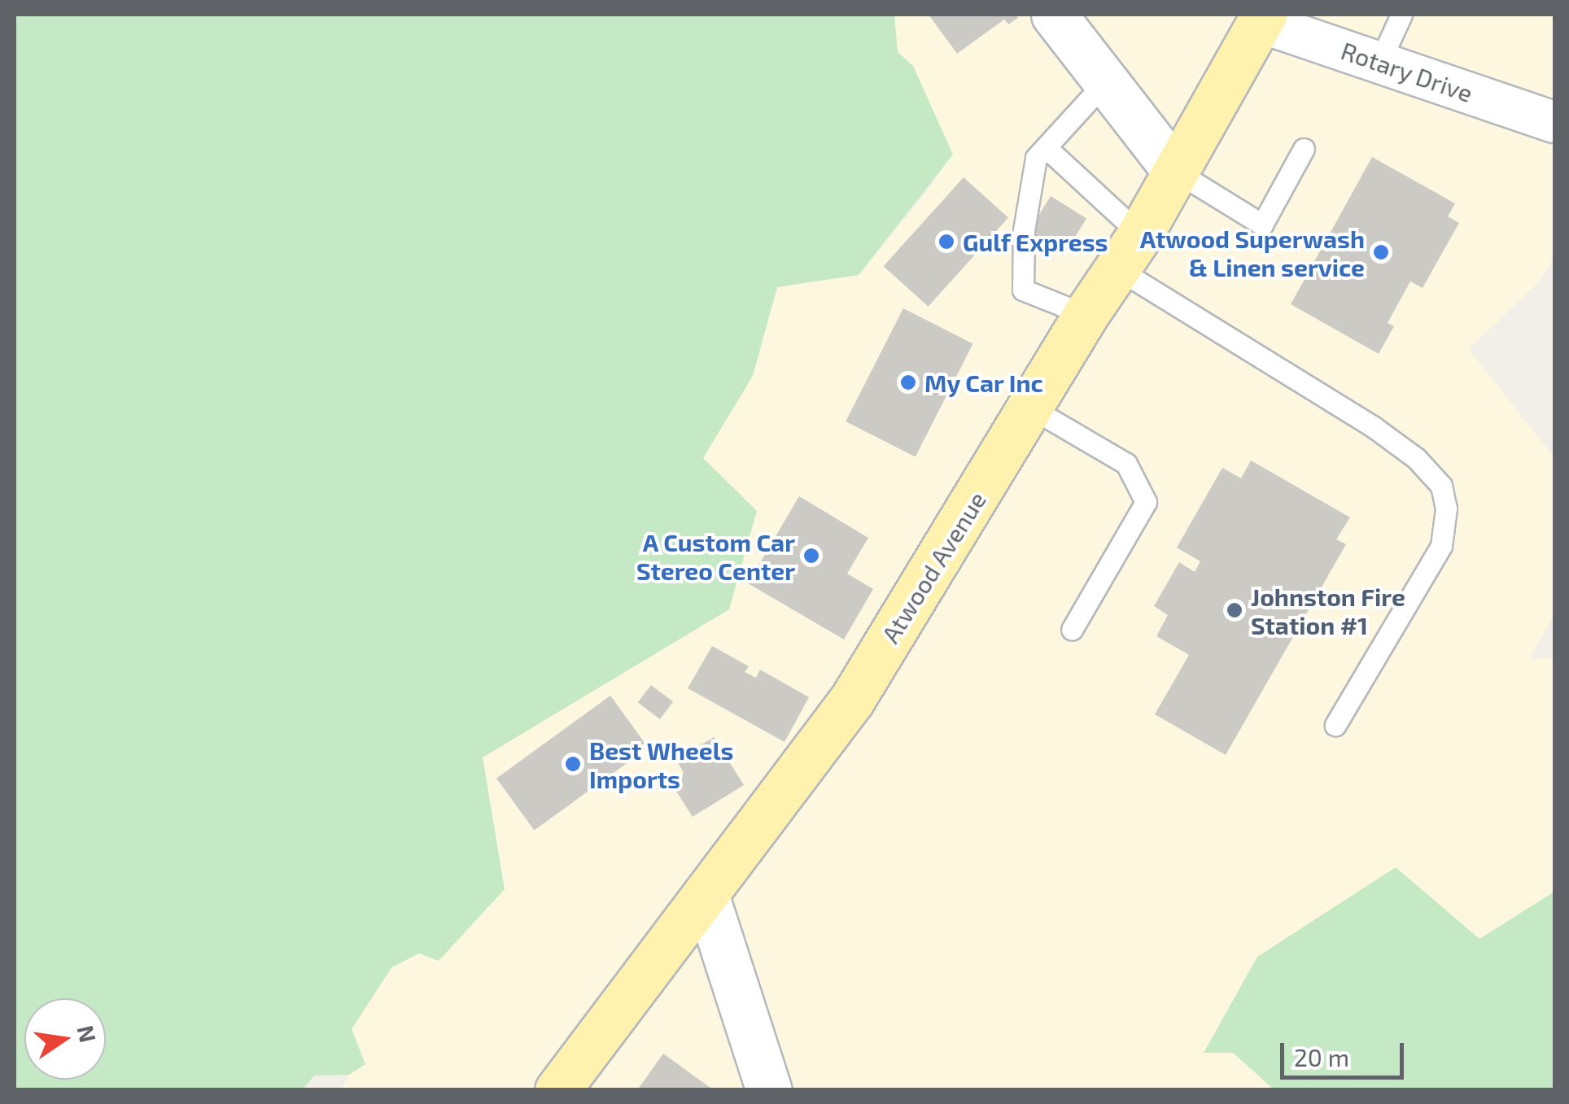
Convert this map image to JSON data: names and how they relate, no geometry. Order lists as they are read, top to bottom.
{
  "streets": {
    "main road": ["Atwood Avenue"],
    "street": ["Rotary Drive"]
  },
  "crossings": [
    ["Rotary Drive", "Atwood Avenue"]
  ],
  "places": [
    "Gulf Express",
    "Atwood Superwash & Linen service",
    "My Car Inc",
    "A Custom Car Stereo Center",
    "Johnston Fire Station #1",
    "Best Wheels Imports"
  ],
  "scale_bar": "20 m",
  "north": "right"
}
